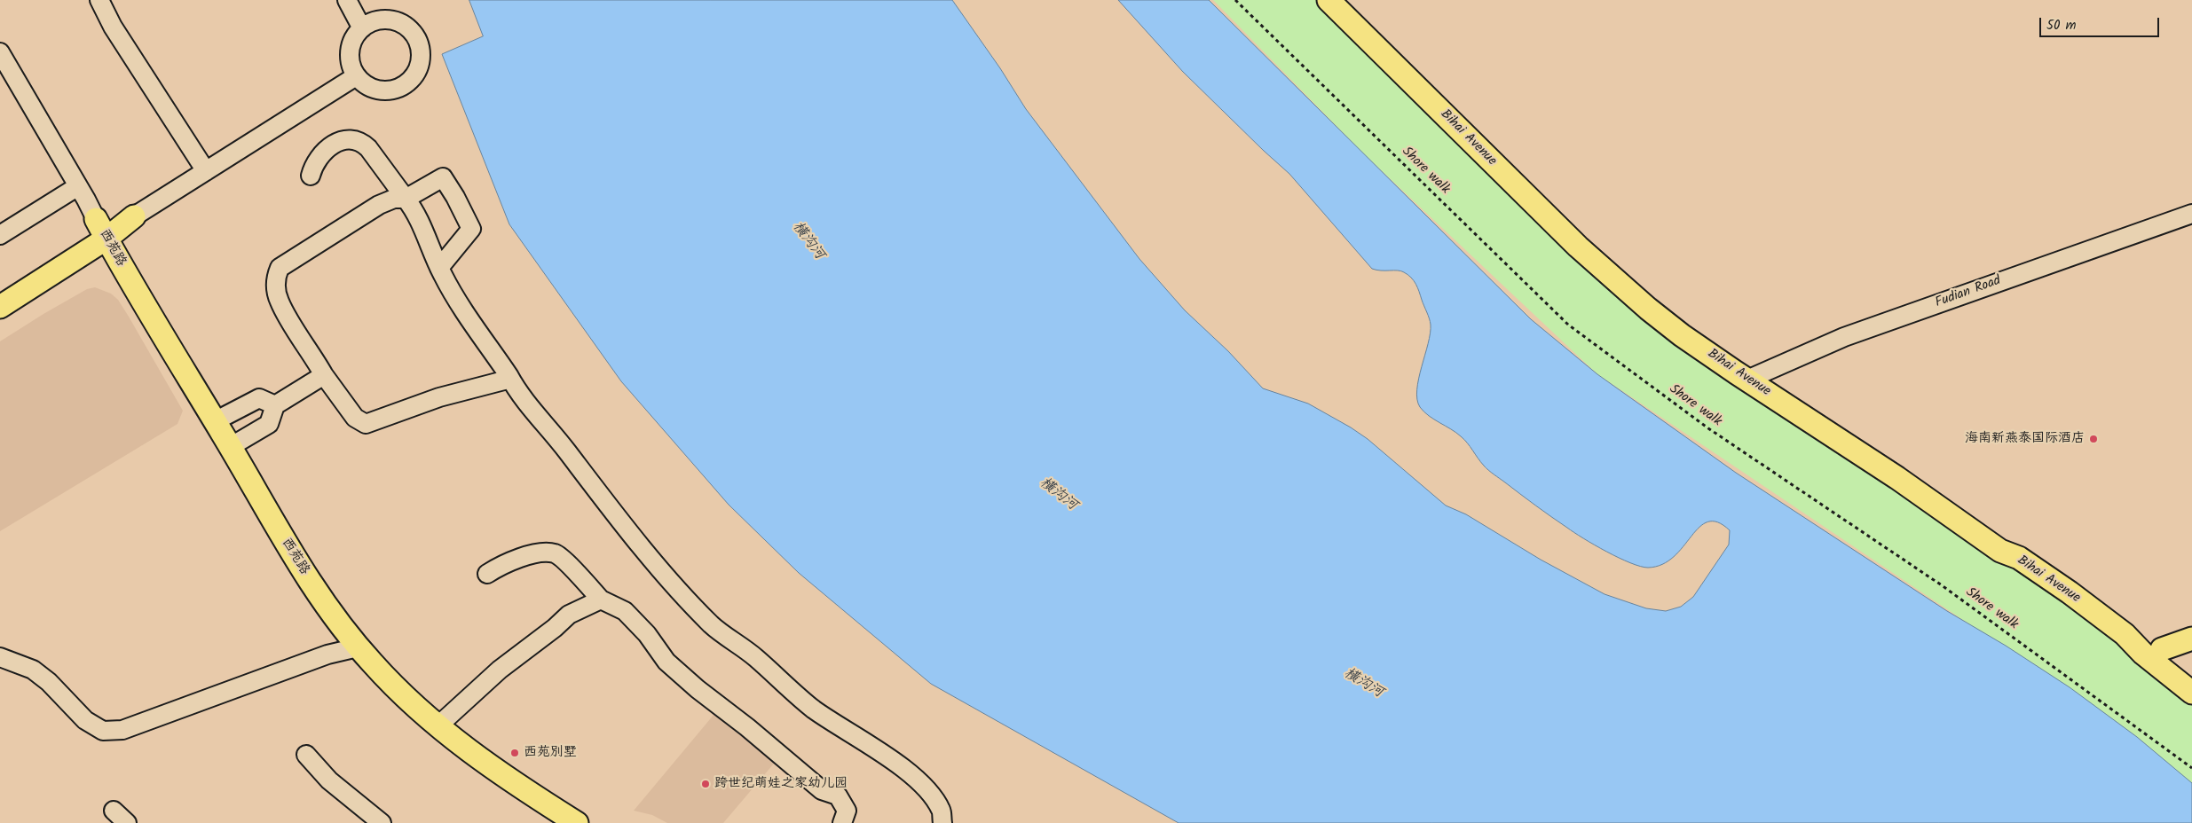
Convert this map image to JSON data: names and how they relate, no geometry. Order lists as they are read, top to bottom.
{
  "streets": {
    "main road": ["Bihai Avenue", "西苑路"],
    "street": ["Fudian Road"],
    "path": ["Shore walk"]
  },
  "crossings": [
    ["Bihai Avenue", "Fudian Road"]
  ],
  "water": ["横沟河"],
  "places": ["海南新燕泰国际酒店", "西苑别墅", "跨世纪萌娃之家幼儿园"],
  "scale_bar": "50 m"
}
